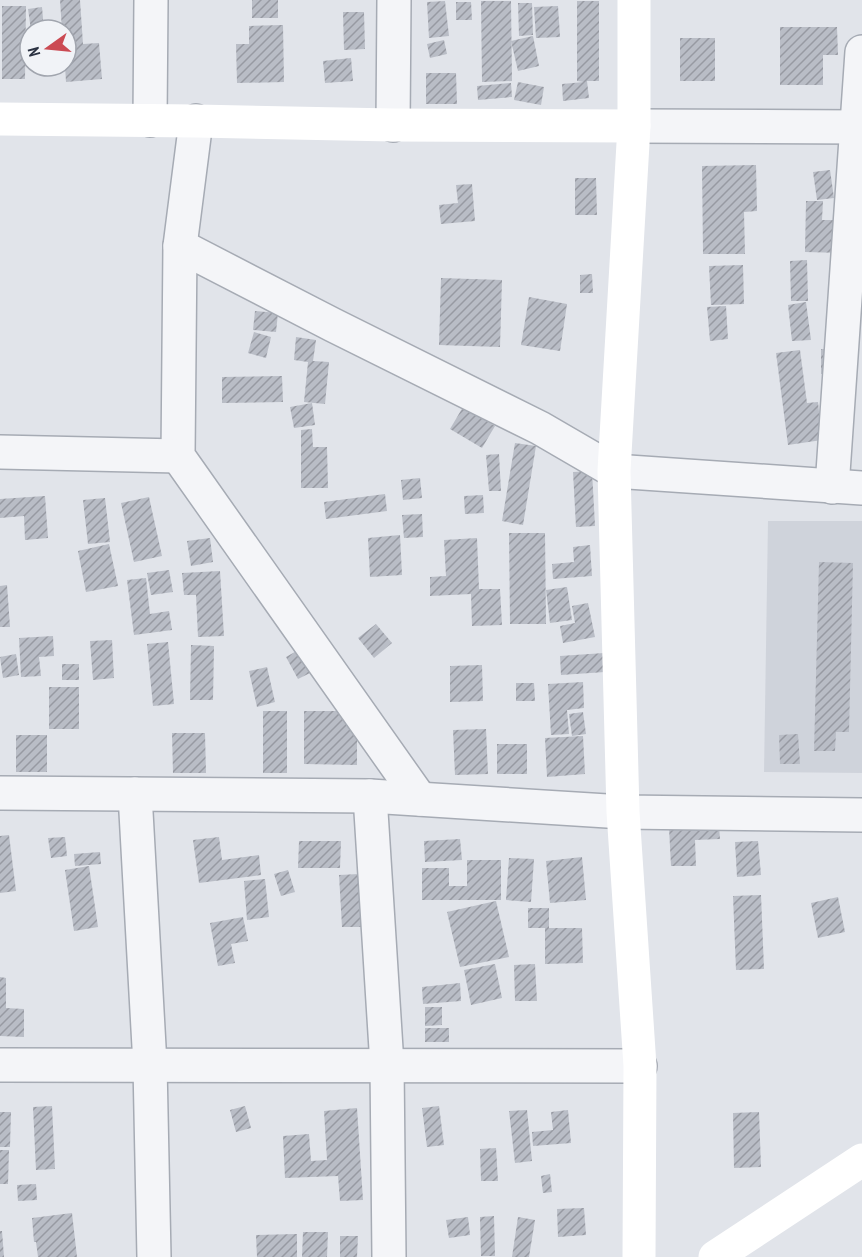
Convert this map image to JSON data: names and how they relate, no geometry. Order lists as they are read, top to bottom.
{
  "north": "left"
}
